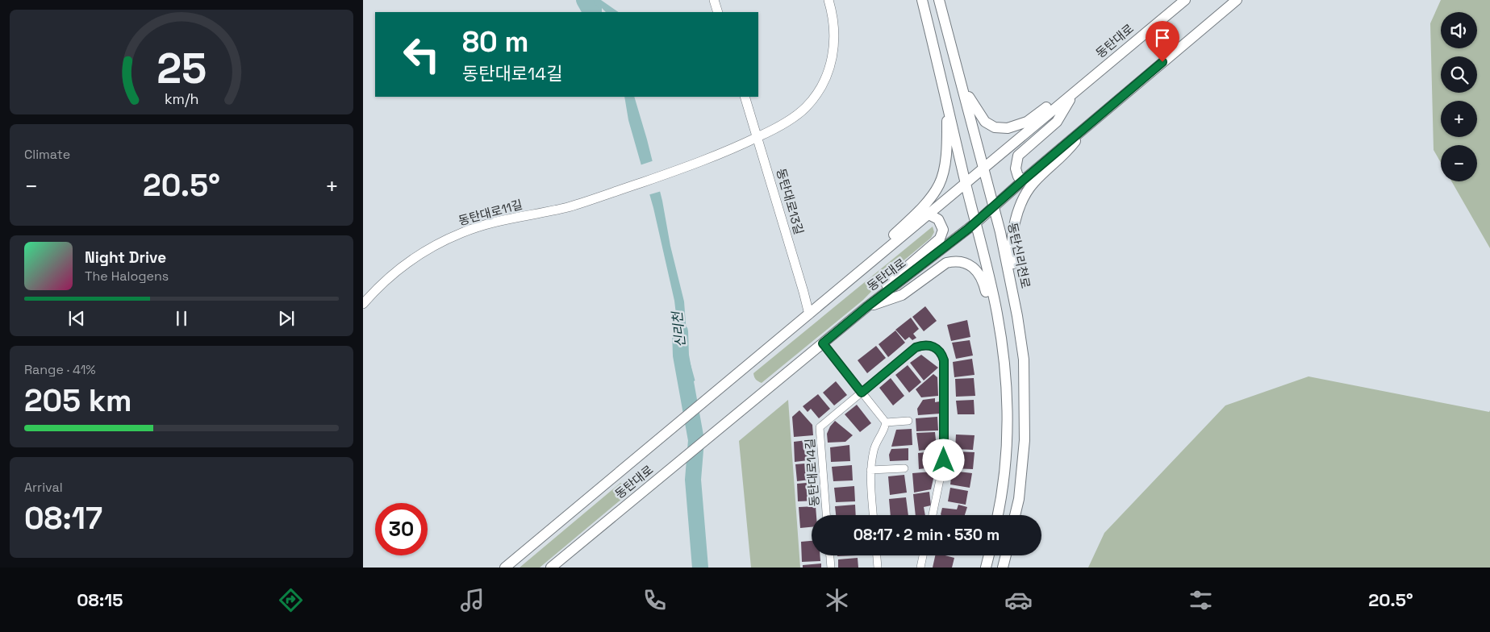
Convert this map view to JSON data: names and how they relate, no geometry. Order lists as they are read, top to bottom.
{
  "streets": {
    "main road": ["동탄대로", "동탄신리천로"],
    "street": ["동탄대로13길", "동탄대로11길", "동탄대로14길"]
  },
  "crossings": [
    ["동탄대로", "동탄대로13길"],
    ["동탄대로", "동탄신리천로"],
    ["동탄대로13길", "동탄대로11길"]
  ],
  "water": ["신리천"],
  "page": {
    "map_buttons": ["+", "−"],
    "turn": ["80 m", "동탄대로14길"],
    "tile": [
      "Climate",
      ["Range · 41%", "205 km"],
      ["Arrival", "08:17"]
    ],
    "heat": ["−", "20.5°", "+"],
    "song": ["Night Drive", "The Halogens"],
    "limit": "30",
    "trip": "08:17 · 2 min · 530 m",
    "tabs": ["08:15", "20.5°"],
    "gauge": ["25", "km/h"]
  }
}
